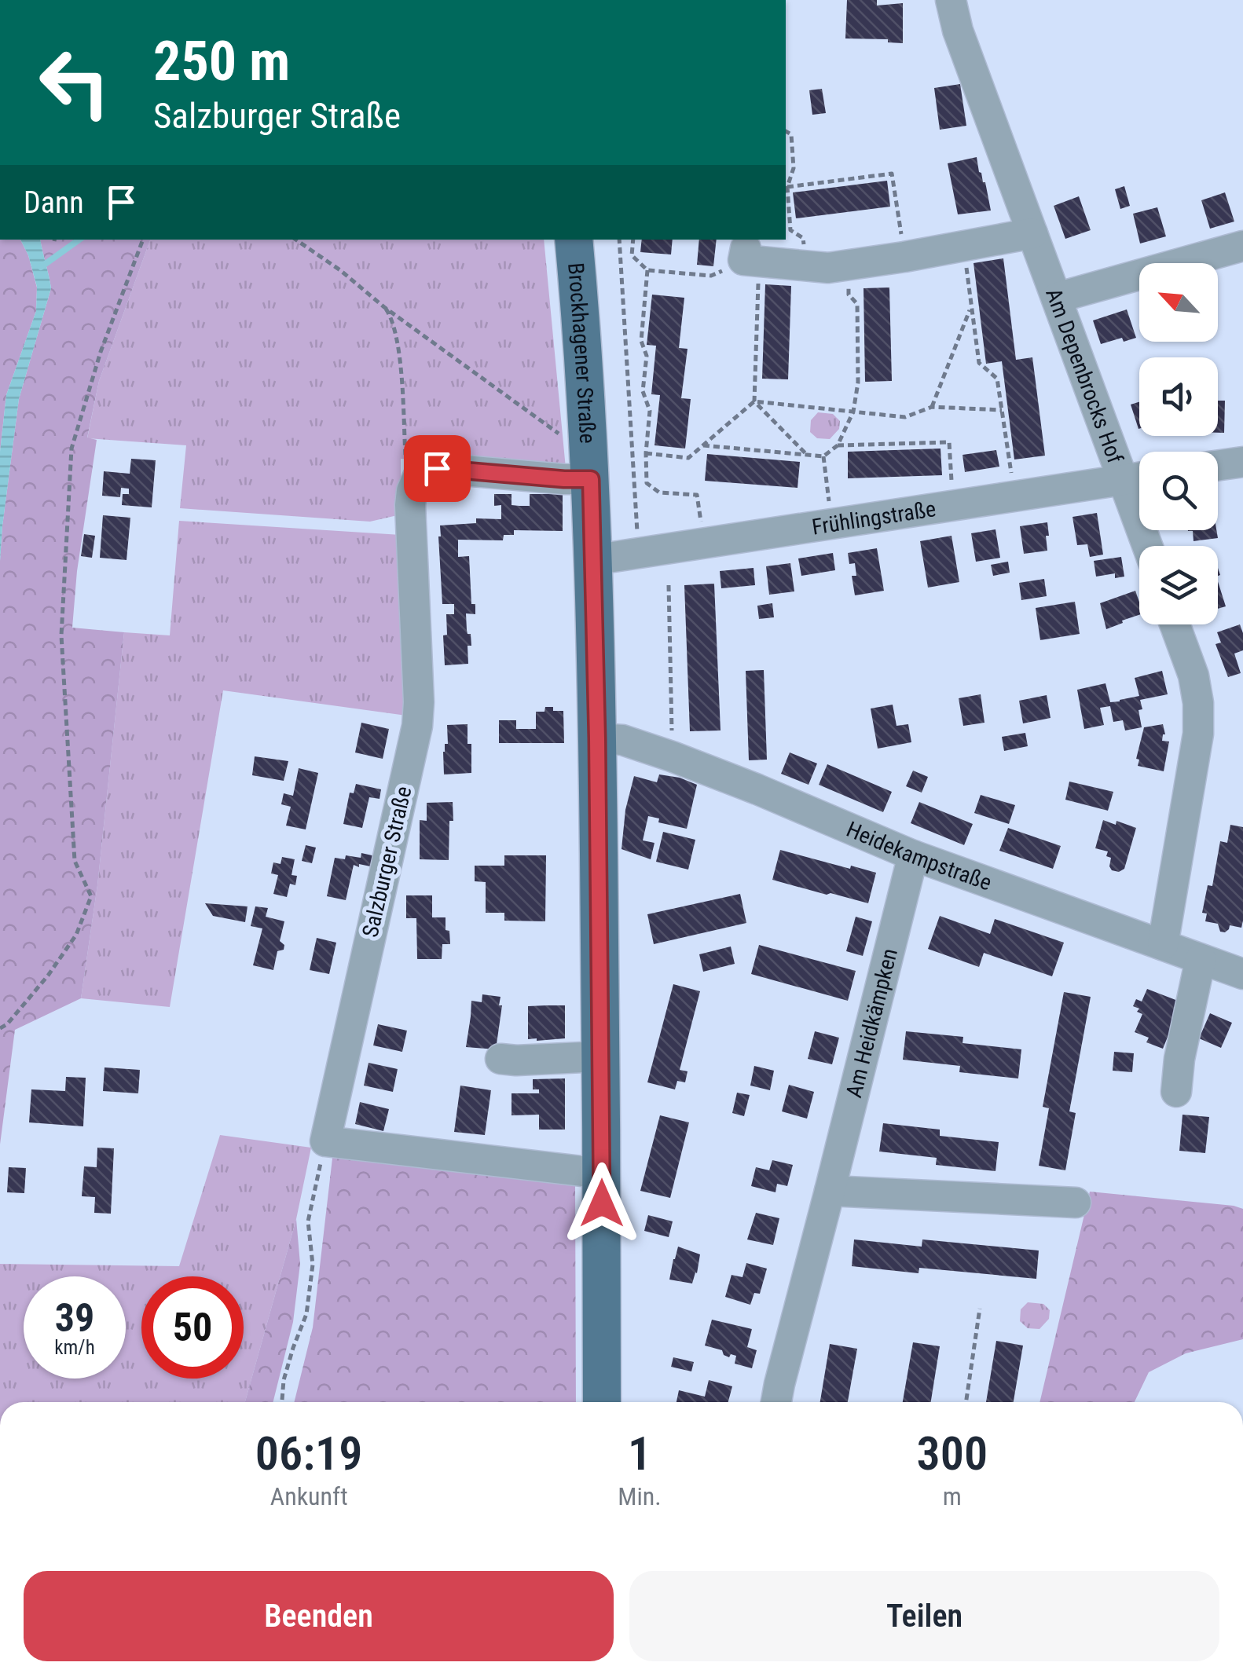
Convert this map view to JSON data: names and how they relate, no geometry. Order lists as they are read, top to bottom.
{
  "streets": {
    "main road": ["Brockhagener Straße"],
    "street": [
      "Am Depenbrocks Hof",
      "Frühlingstraße",
      "Heidekampstraße",
      "Salzburger Straße",
      "Am Heidkämpken"
    ]
  },
  "crossings": [
    ["Brockhagener Straße", "Frühlingstraße"],
    ["Brockhagener Straße", "Heidekampstraße"],
    ["Am Depenbrocks Hof", "Frühlingstraße"],
    ["Heidekampstraße", "Am Heidkämpken"]
  ],
  "north": "top left",
  "page": {
    "turn": ["250 m", "Salzburger Straße"],
    "then": "Dann",
    "speed": "39 km/h",
    "limit": "50",
    "eta": [
      "06:19",
      "Ankunft",
      "1",
      "Min.",
      "300",
      "m"
    ],
    "buttons": ["Beenden", "Teilen"]
  }
}
